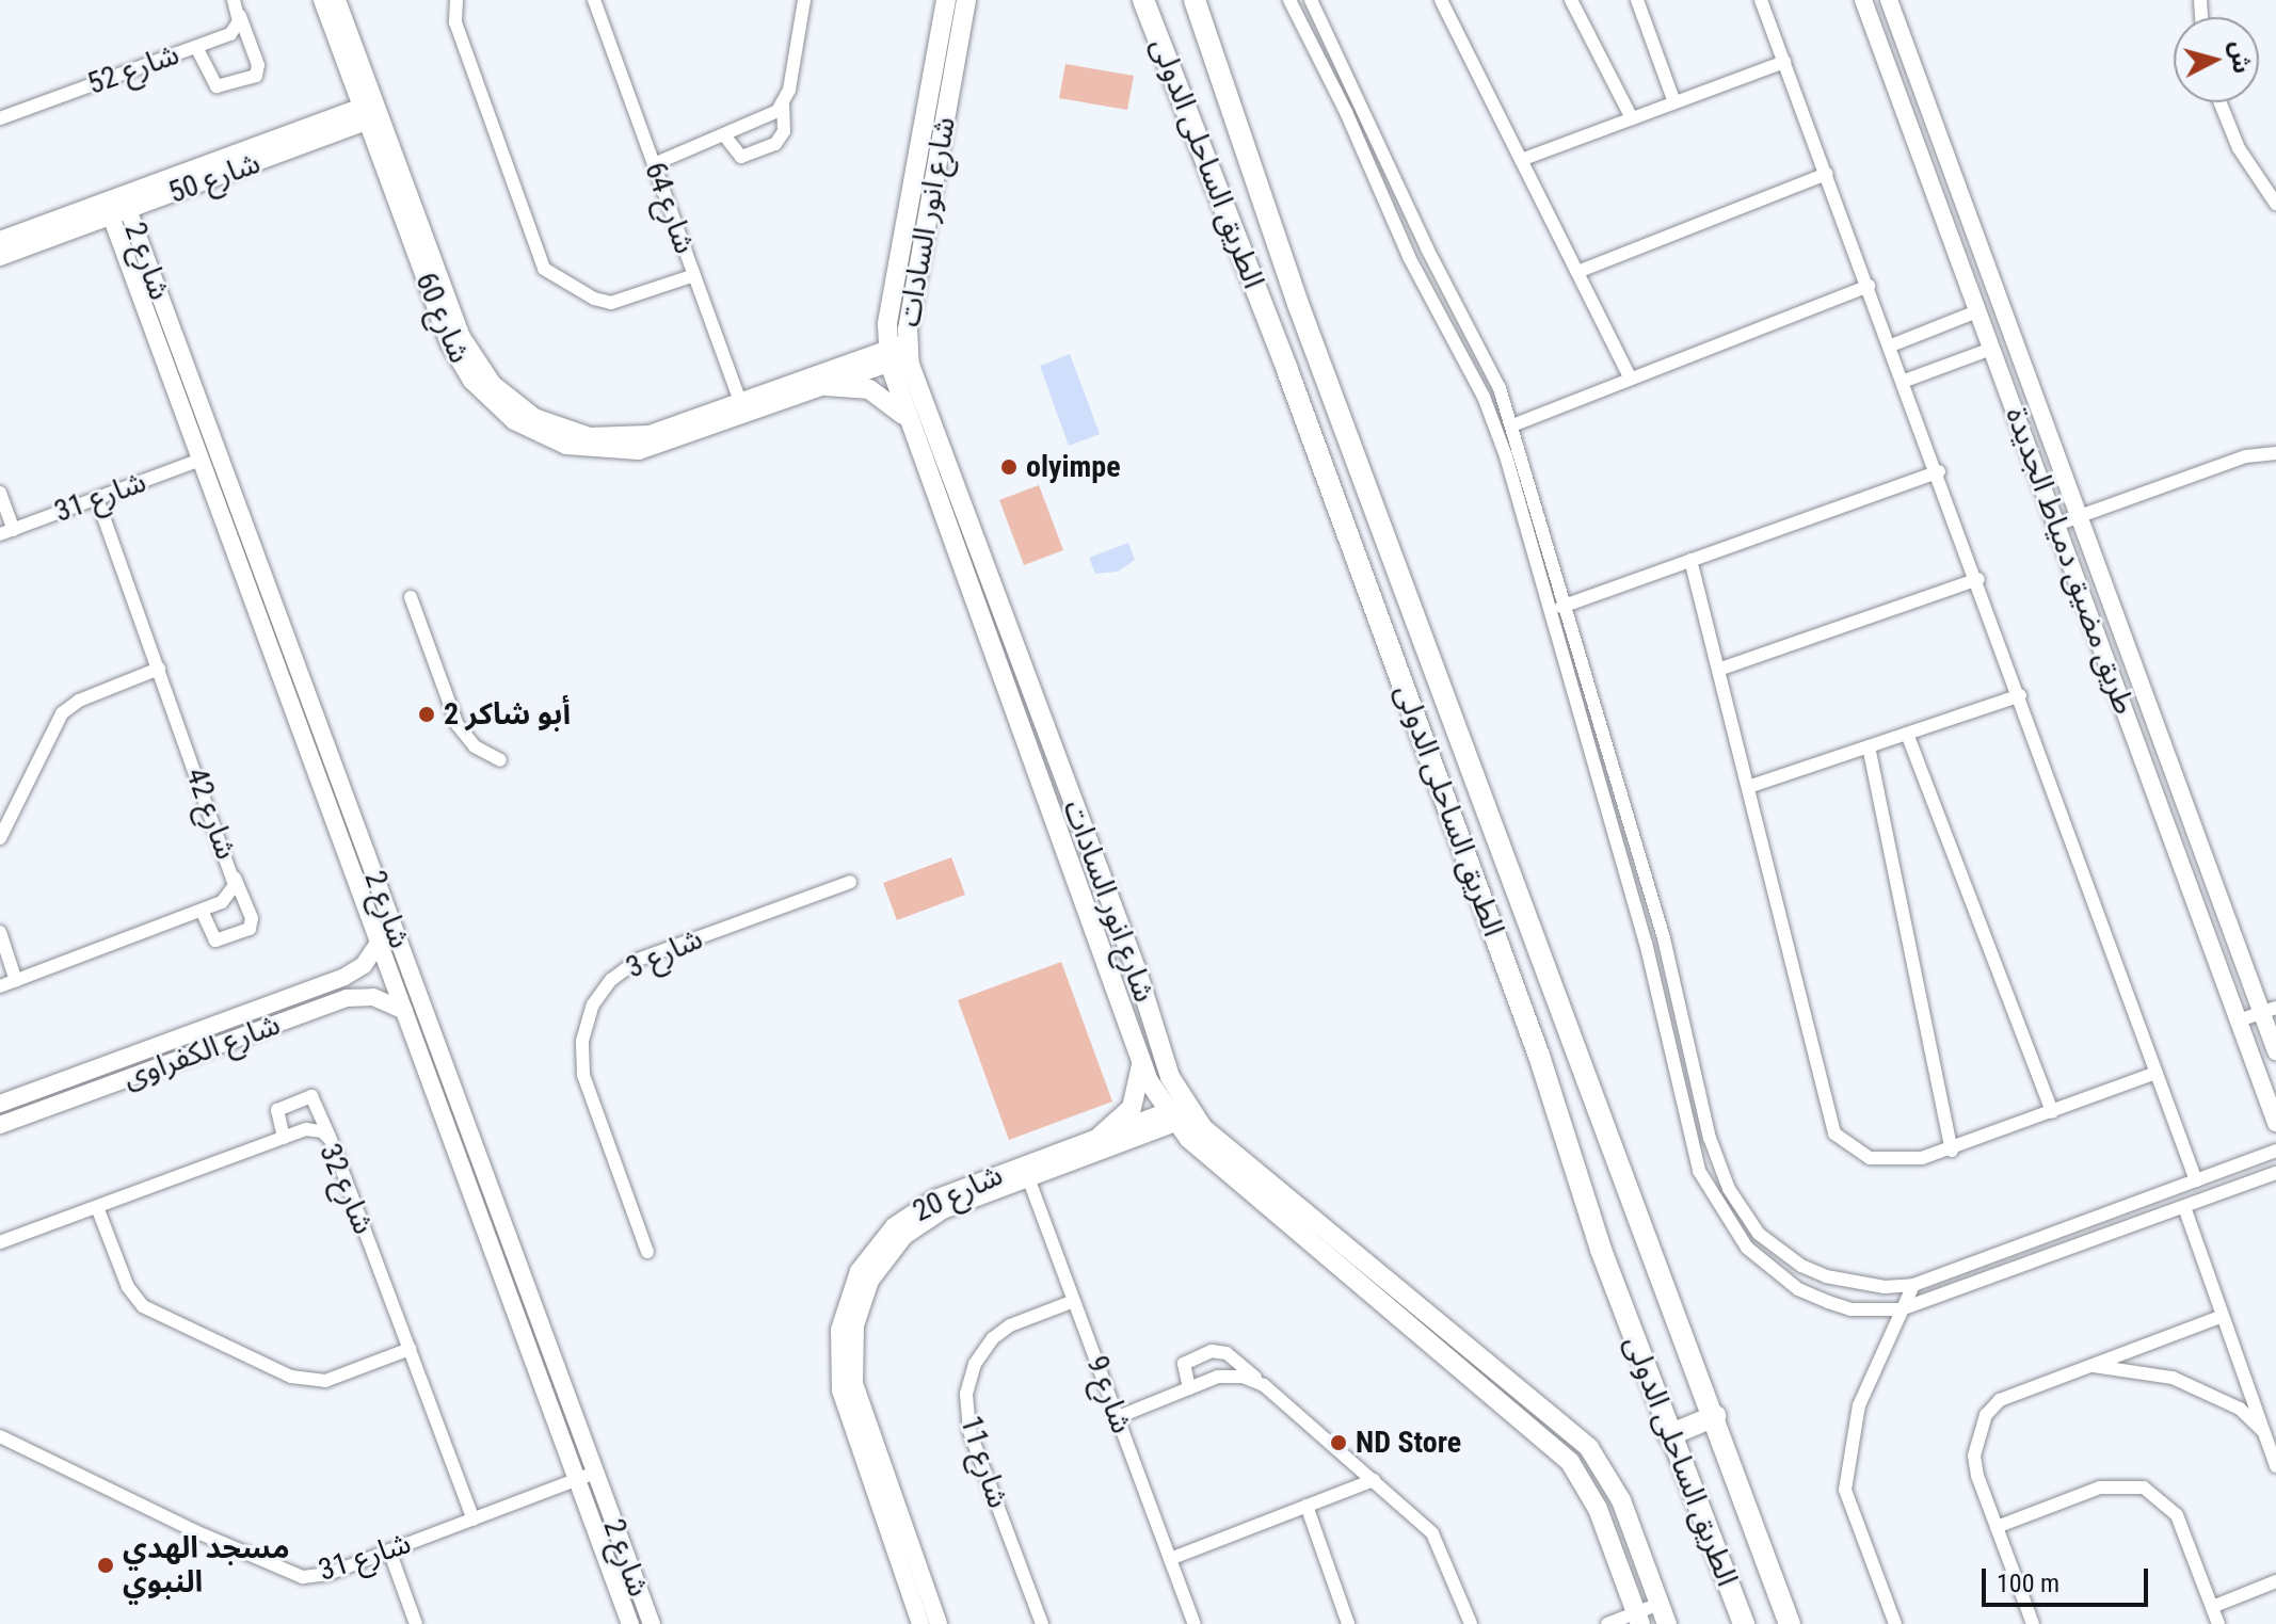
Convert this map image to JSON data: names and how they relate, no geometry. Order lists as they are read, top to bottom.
{
  "streets": {
    "highway": ["الطريق الساحلى الدولى"],
    "main road": ["شارع انور السادات"],
    "street": [
      "شارع 52",
      "شارع 50",
      "شارع 64",
      "شارع 2",
      "شارع 60",
      "شارع 31",
      "طريق مضيق دمياط الجديدة",
      "شارع 42",
      "شارع 3",
      "شارع الكفراوى",
      "شارع 32",
      "شارع 20",
      "شارع 9",
      "شارع 11"
    ]
  },
  "crossings": [
    ["شارع 50", "شارع 2"],
    ["شارع 50", "شارع 60"],
    ["شارع 64", "شارع 60"],
    ["شارع انور السادات", "شارع 60"],
    ["شارع انور السادات", "شارع 20"],
    ["شارع 2", "شارع 31"],
    ["شارع 2", "شارع الكفراوى"],
    ["شارع 31", "شارع 42"],
    ["شارع 31", "شارع 32"],
    ["شارع 20", "شارع 9"],
    ["شارع 9", "شارع 11"]
  ],
  "places": [
    "olyimpe",
    "أبو شاكر 2",
    "ND Store",
    "مسجد الهدي النبوي"
  ],
  "scale_bar": "100 m",
  "north": "right"
}
